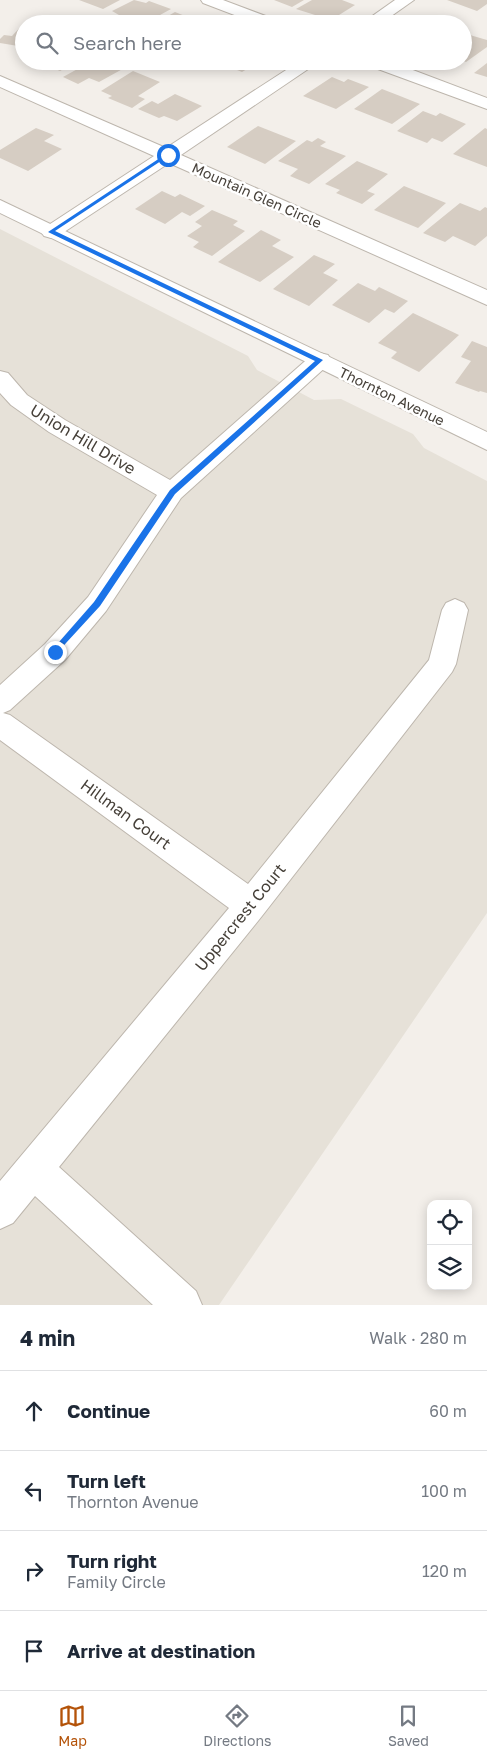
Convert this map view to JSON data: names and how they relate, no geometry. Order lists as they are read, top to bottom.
{
  "streets": {
    "street": [
      "Mountain Glen Circle",
      "Thornton Avenue",
      "Union Hill Drive",
      "Hillman Court",
      "Uppercrest Court"
    ]
  },
  "crossings": [
    ["Hillman Court", "Uppercrest Court"]
  ],
  "page": {
    "search": "Search here",
    "heading": ["4 min", "Walk · 280 m"],
    "list": [
      ["Continue", "60 m"],
      ["Turn left", "Thornton Avenue", "100 m"],
      ["Turn right", "Family Circle", "120 m"],
      "Arrive at destination"
    ],
    "nav": ["Map", "Directions", "Saved"]
  }
}
